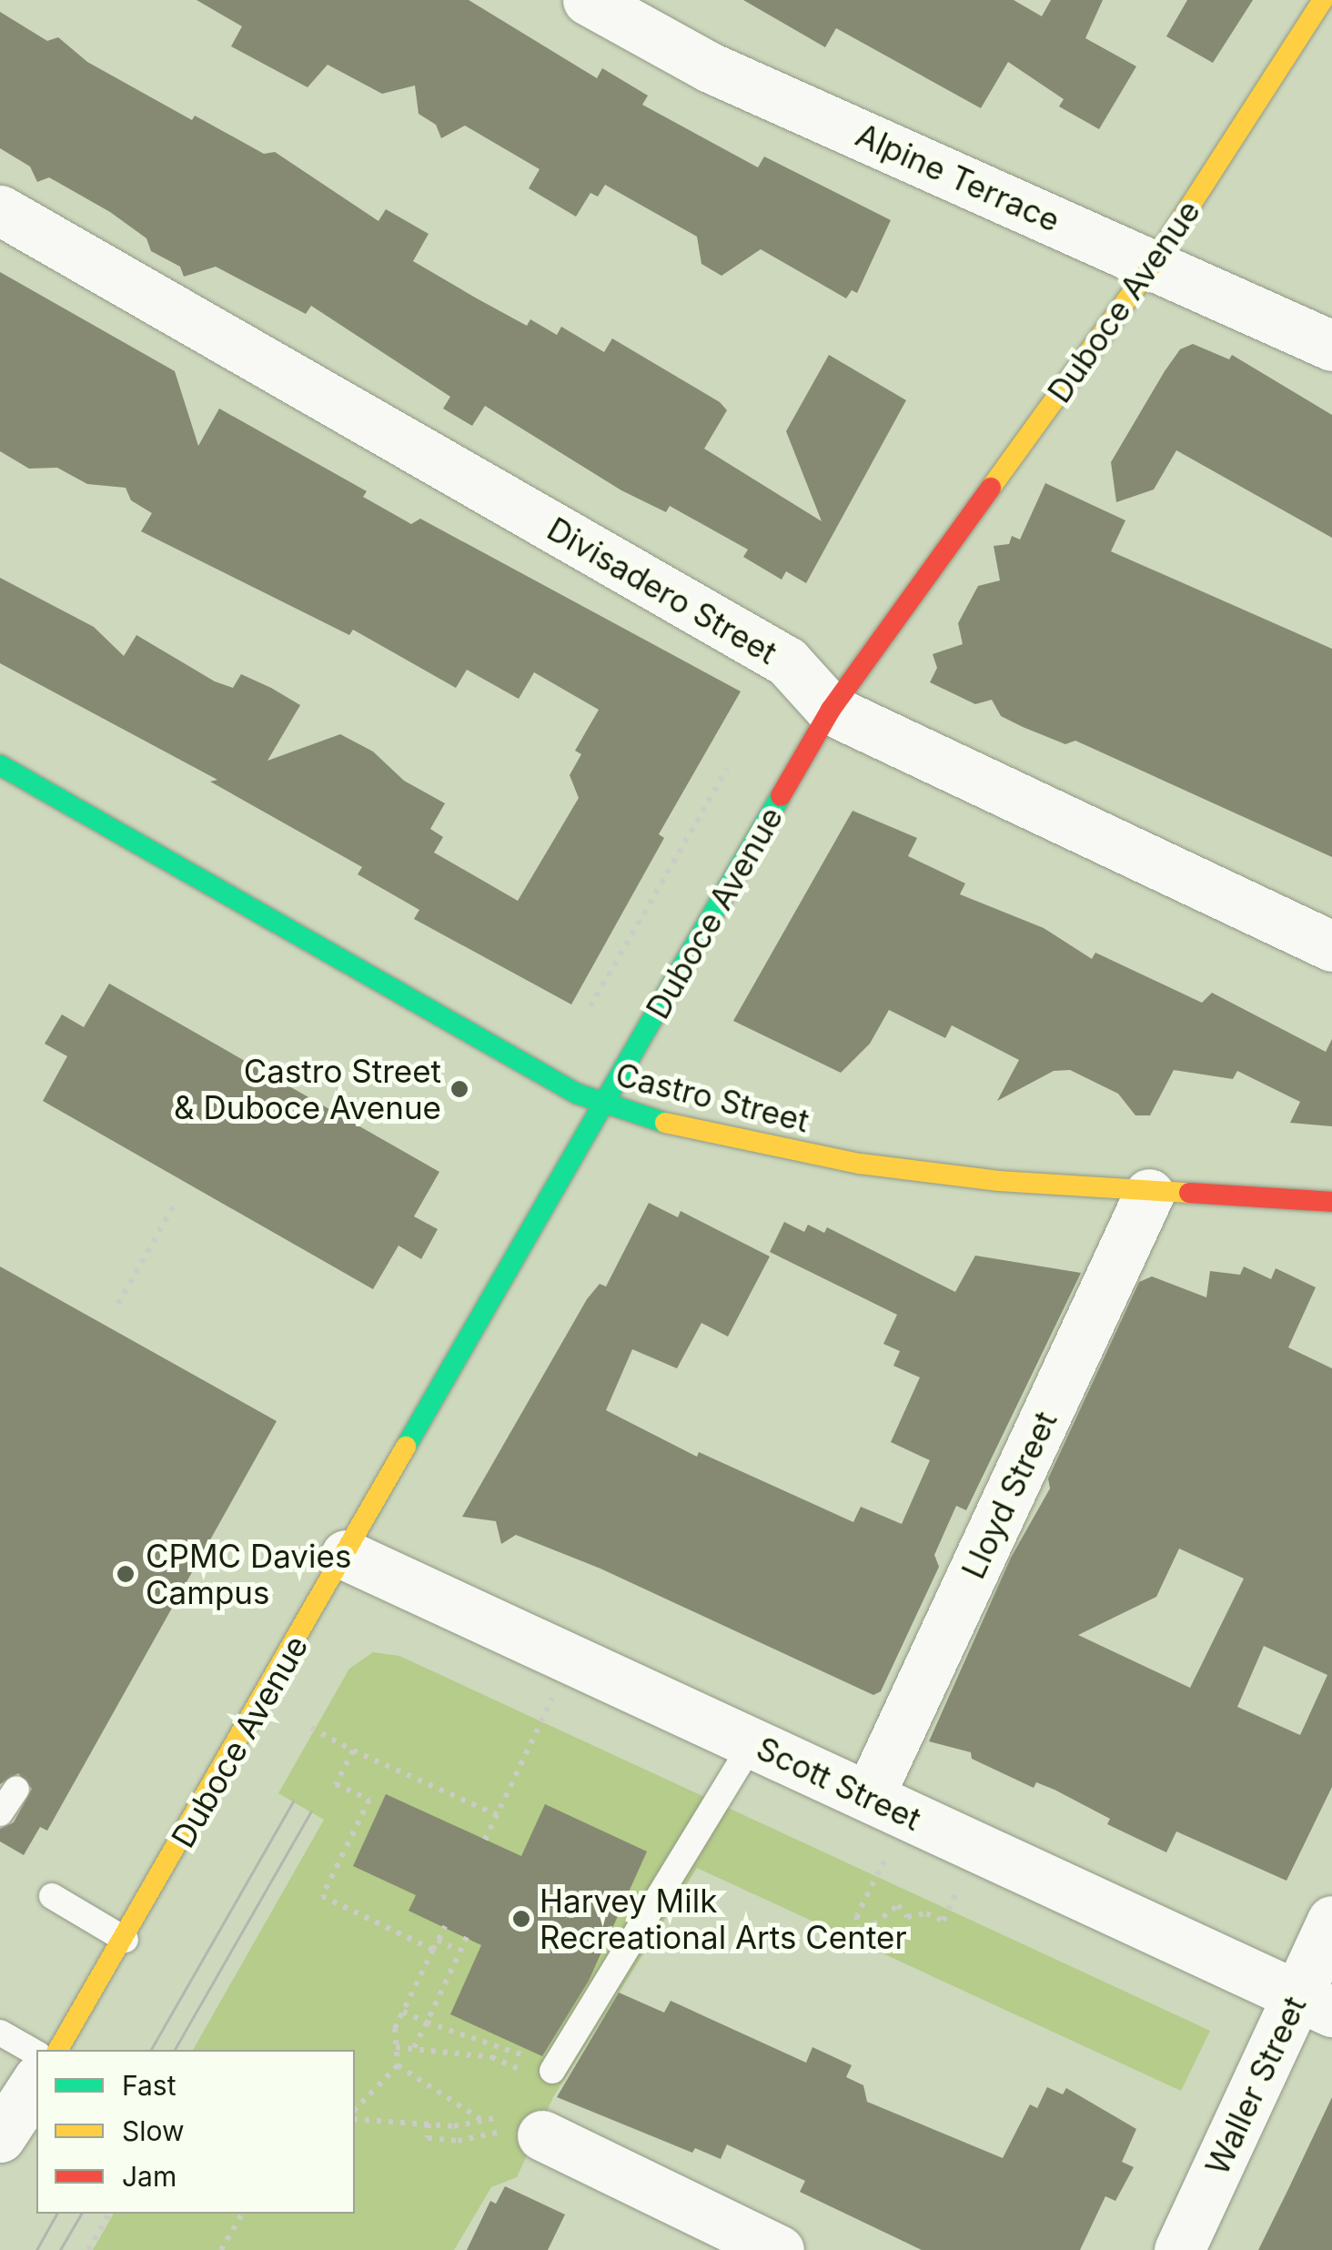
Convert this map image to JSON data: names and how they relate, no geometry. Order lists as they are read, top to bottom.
{
  "streets": {
    "street": [
      "Alpine Terrace",
      "Duboce Avenue",
      "Divisadero Street",
      "Castro Street",
      "Lloyd Street",
      "Scott Street",
      "Waller Street"
    ]
  },
  "crossings": [
    ["Alpine Terrace", "Duboce Avenue"],
    ["Duboce Avenue", "Divisadero Street"],
    ["Duboce Avenue", "Castro Street"],
    ["Duboce Avenue", "Scott Street"],
    ["Castro Street", "Lloyd Street"],
    ["Lloyd Street", "Scott Street"],
    ["Scott Street", "Waller Street"]
  ],
  "places": ["Castro Street & Duboce Avenue", "CPMC Davies Campus", "Harvey Milk Recreational Arts Center"],
  "legend": ["Fast", "Slow", "Jam"]
}
